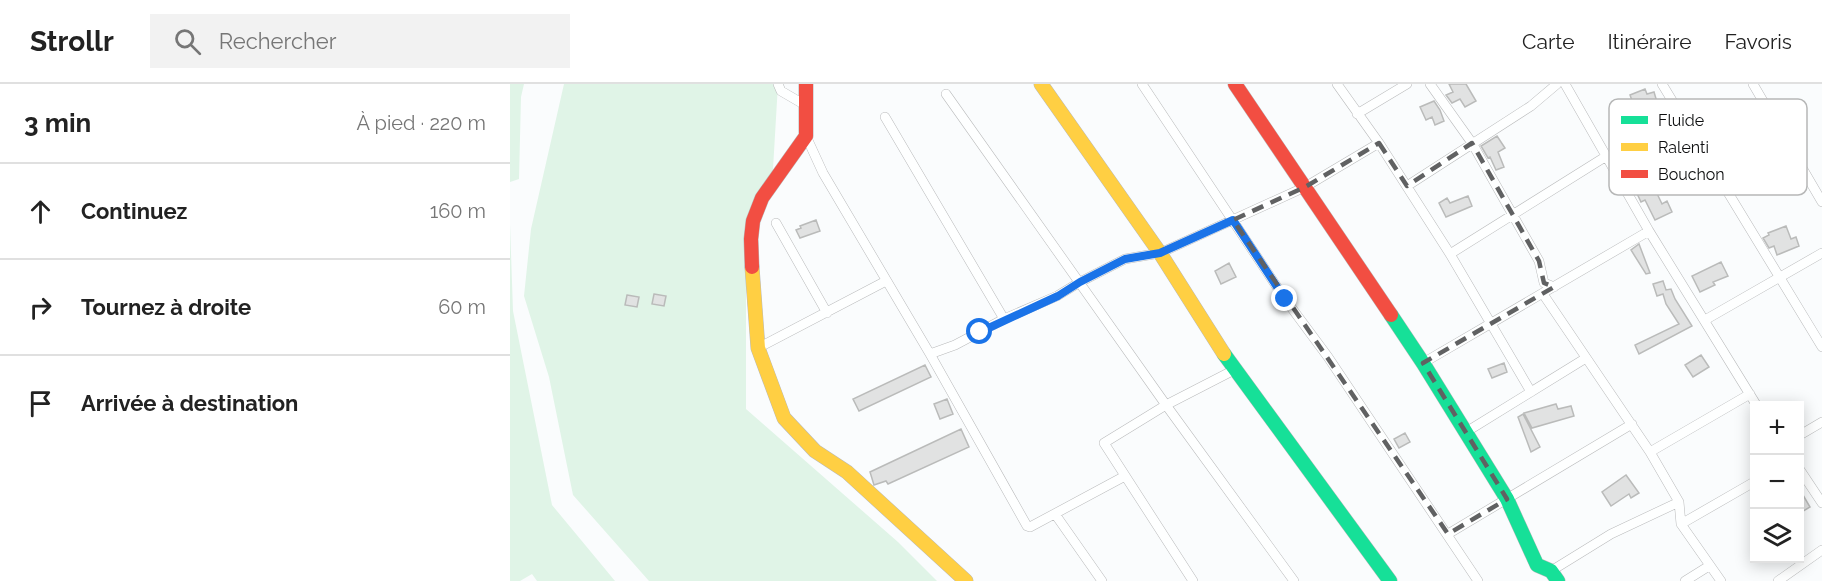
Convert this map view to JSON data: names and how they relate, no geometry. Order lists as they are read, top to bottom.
{
  "legend": ["Fluide", "Ralenti", "Bouchon"],
  "page": {
    "header": "Strollr",
    "search": "Rechercher",
    "nav": ["Carte", "Itinéraire", "Favoris"],
    "heading": ["3 min", "À pied · 220 m"],
    "list": [
      ["Continuez", "160 m"],
      ["Tournez à droite", "60 m"],
      "Arrivée à destination"
    ],
    "map_buttons": ["+", "−"]
  }
}
